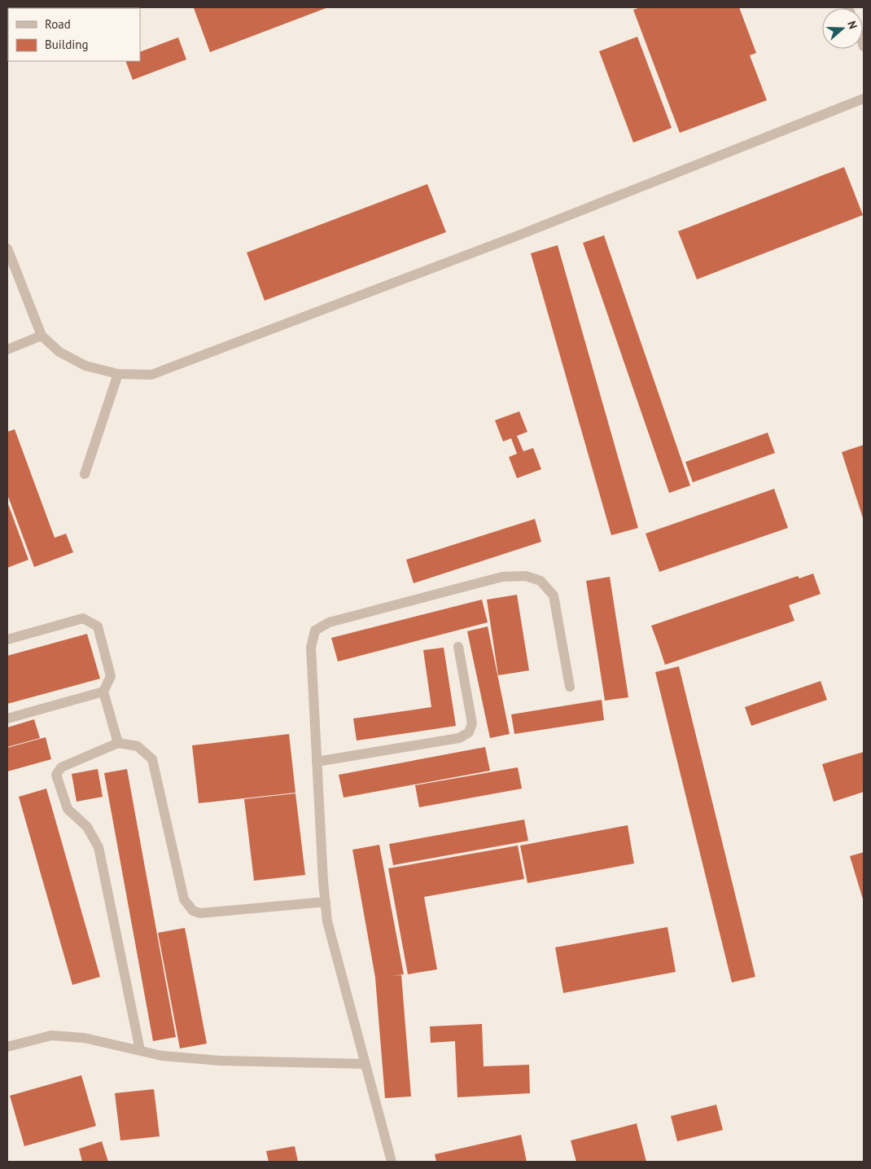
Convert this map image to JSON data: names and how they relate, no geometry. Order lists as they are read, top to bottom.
{
  "legend": ["Road", "Building"],
  "north": "right"
}
